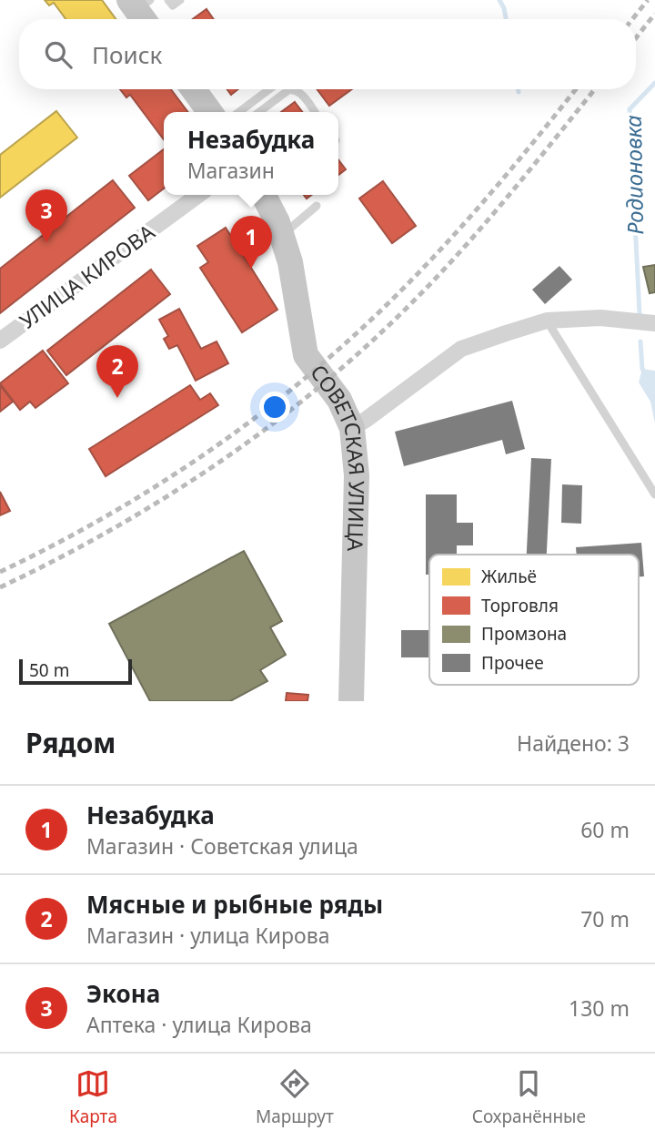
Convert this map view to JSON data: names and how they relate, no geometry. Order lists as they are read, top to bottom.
{
  "streets": {
    "main road": ["СОВЕТСКАЯ УЛИЦА"],
    "street": ["УЛИЦА КИРОВА"]
  },
  "water": ["Родионовка"],
  "legend": [
    "Жильё",
    "Торговля",
    "Промзона",
    "Прочее"
  ],
  "scale_bar": "50 m",
  "page": {
    "search": "Поиск",
    "popup": ["Незабудка", "Магазин"],
    "pins": ["3", "1", "2"],
    "scale": "50 m",
    "heading": ["Рядом", "Найдено: 3"],
    "list": [
      {
        "mark": "1",
        "name": "Незабудка",
        "note": "Магазин · Советская улица",
        "value": "60 m"
      },
      {
        "mark": "2",
        "name": "Мясные и рыбные ряды",
        "note": "Магазин · улица Кирова",
        "value": "70 m"
      },
      {
        "mark": "3",
        "name": "Экона",
        "note": "Аптека · улица Кирова",
        "value": "130 m"
      }
    ],
    "nav": ["Карта", "Маршрут", "Сохранённые"]
  }
}
